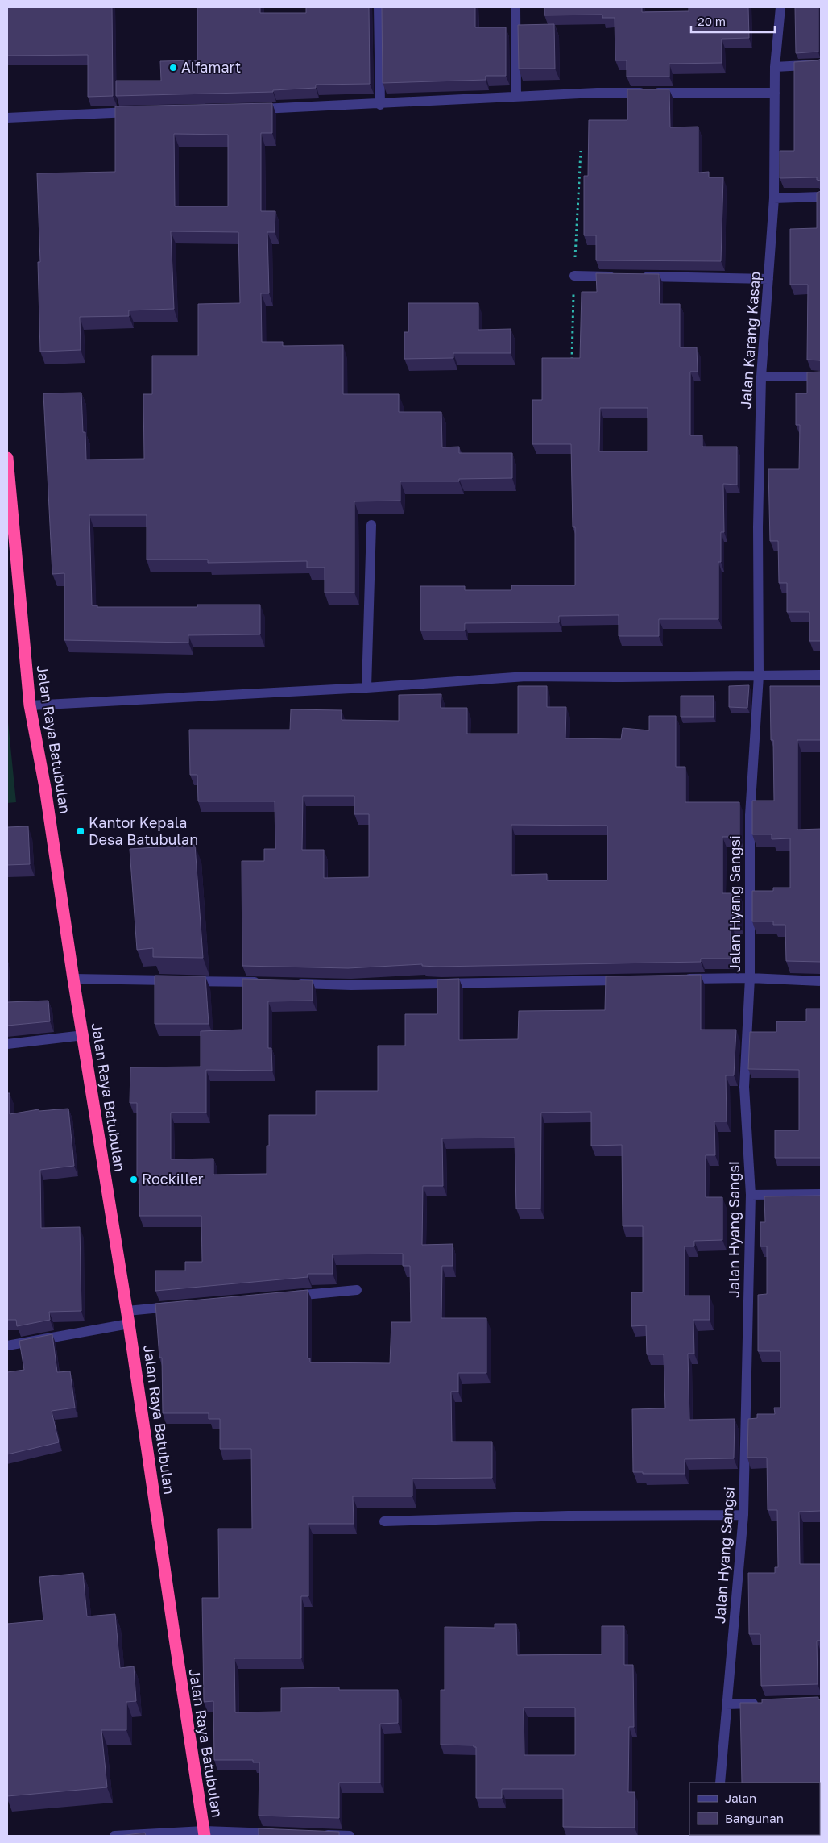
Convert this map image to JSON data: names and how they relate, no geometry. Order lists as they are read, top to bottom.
{
  "streets": {
    "highway": ["Jalan Raya Batubulan"],
    "street": ["Jalan Karang Kasap", "Jalan Hyang Sangsi"]
  },
  "crossings": [
    ["Jalan Karang Kasap", "Jalan Hyang Sangsi"]
  ],
  "places": {
    "other": ["Alfamart", "Rockiller"],
    "transit": ["Kantor Kepala Desa Batubulan"]
  },
  "legend": ["Jalan", "Bangunan"],
  "scale_bar": "20 m"
}
